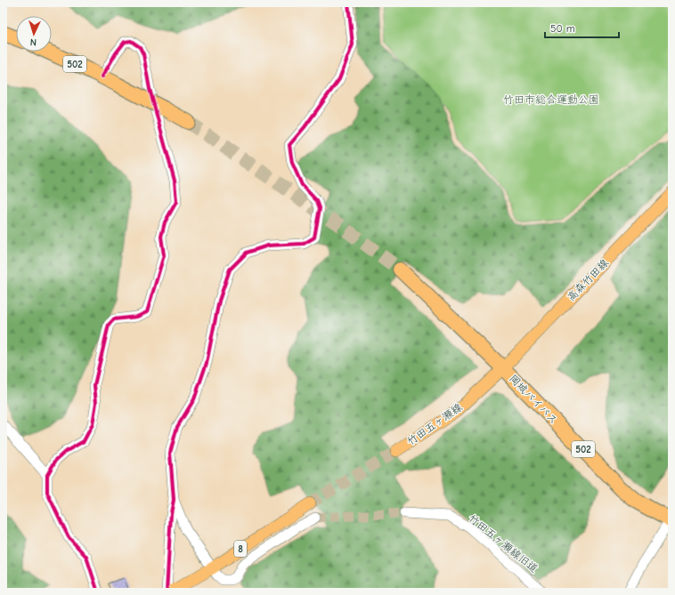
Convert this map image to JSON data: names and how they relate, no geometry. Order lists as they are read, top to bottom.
{
  "streets": {
    "highway": ["502", "岡城バイパス"],
    "main road": ["高森竹田線", "竹田五ヶ瀬線", "8"],
    "street": ["竹田五ヶ瀬線旧道"]
  },
  "crossings": [
    ["高森竹田線", "岡城バイパス"],
    ["高森竹田線", "竹田五ヶ瀬線"],
    ["岡城バイパス", "竹田五ヶ瀬線"]
  ],
  "parks": ["竹田市総合運動公園"],
  "scale_bar": "50 m",
  "north": "bottom"
}
